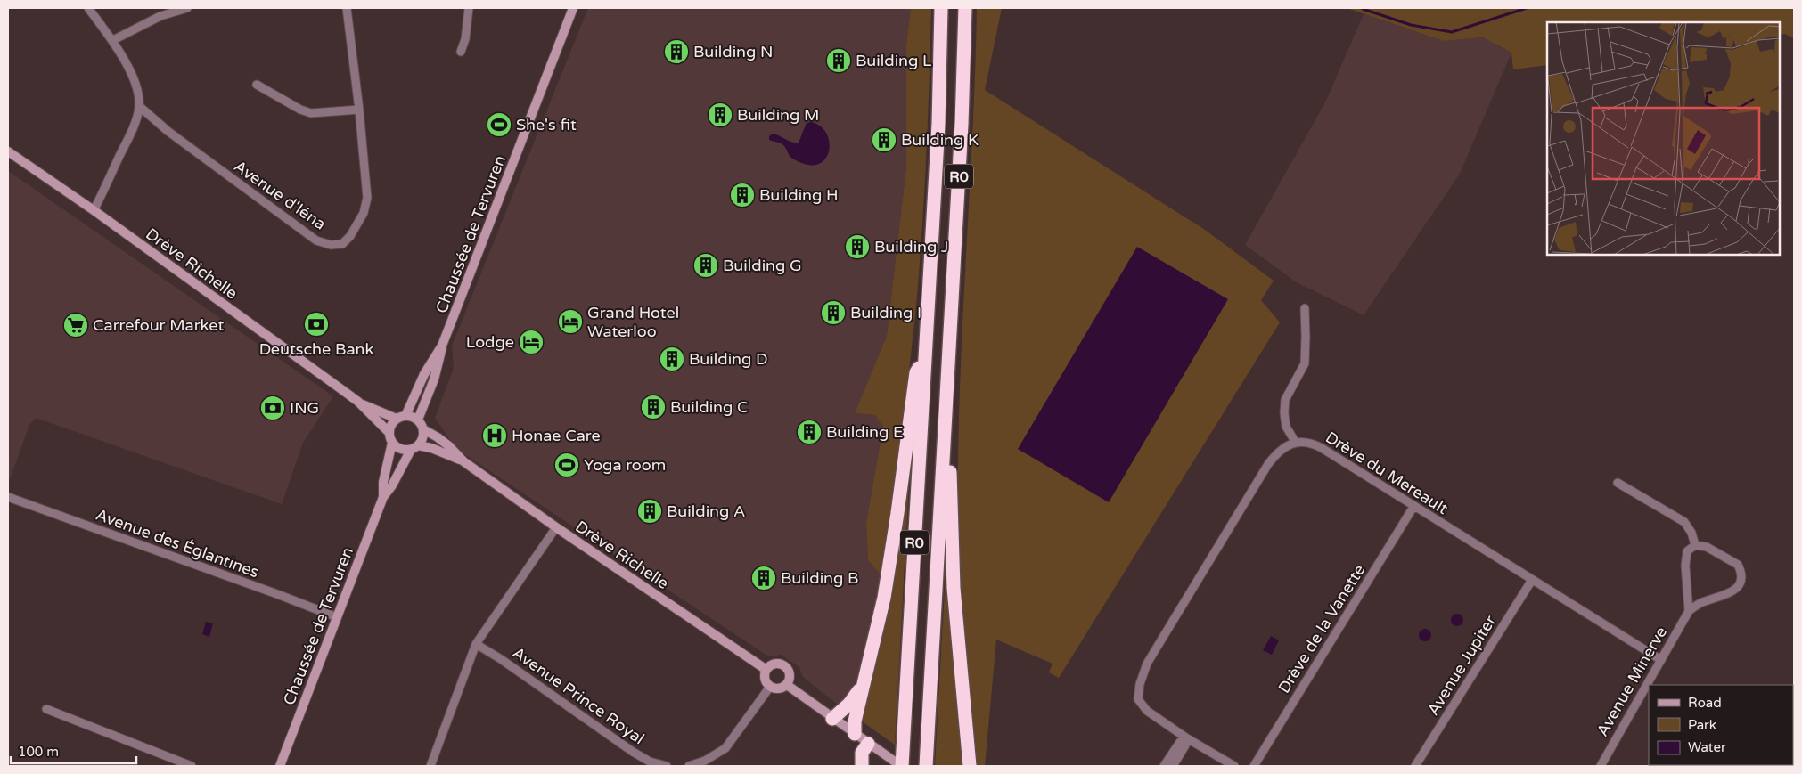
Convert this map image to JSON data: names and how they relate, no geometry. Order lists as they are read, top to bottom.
{
  "streets": {
    "highway": ["R0"],
    "main road": ["Chaussée de Tervuren", "Drève Richelle"],
    "street": [
      "Avenue d'Iéna",
      "Drève du Mereault",
      "Avenue des Églantines",
      "Drève de la Vanette",
      "Avenue Jupiter",
      "Avenue Minerve",
      "Avenue Prince Royal"
    ]
  },
  "crossings": [
    ["Chaussée de Tervuren", "Drève Richelle"],
    ["Chaussée de Tervuren", "Avenue des Églantines"],
    ["Drève du Mereault", "Drève de la Vanette"],
    ["Drève du Mereault", "Avenue Jupiter"],
    ["Drève du Mereault", "Avenue Minerve"]
  ],
  "places": {
    "building": [
      "Building N",
      "Building L",
      "Building M",
      "Building K",
      "Building H",
      "Building J",
      "Building G",
      "Building I",
      "Building D",
      "Building C",
      "Building E",
      "Building A",
      "Building B"
    ],
    "sports": ["She's fit", "Yoga room"],
    "hotel": ["Grand Hotel Waterloo", "Lodge"],
    "bank": ["Deutsche Bank", "ING"],
    "supermarket": ["Carrefour Market"],
    "hospital": ["Honae Care"]
  },
  "legend": ["Road", "Park", "Water"],
  "scale_bar": "100 m"
}
